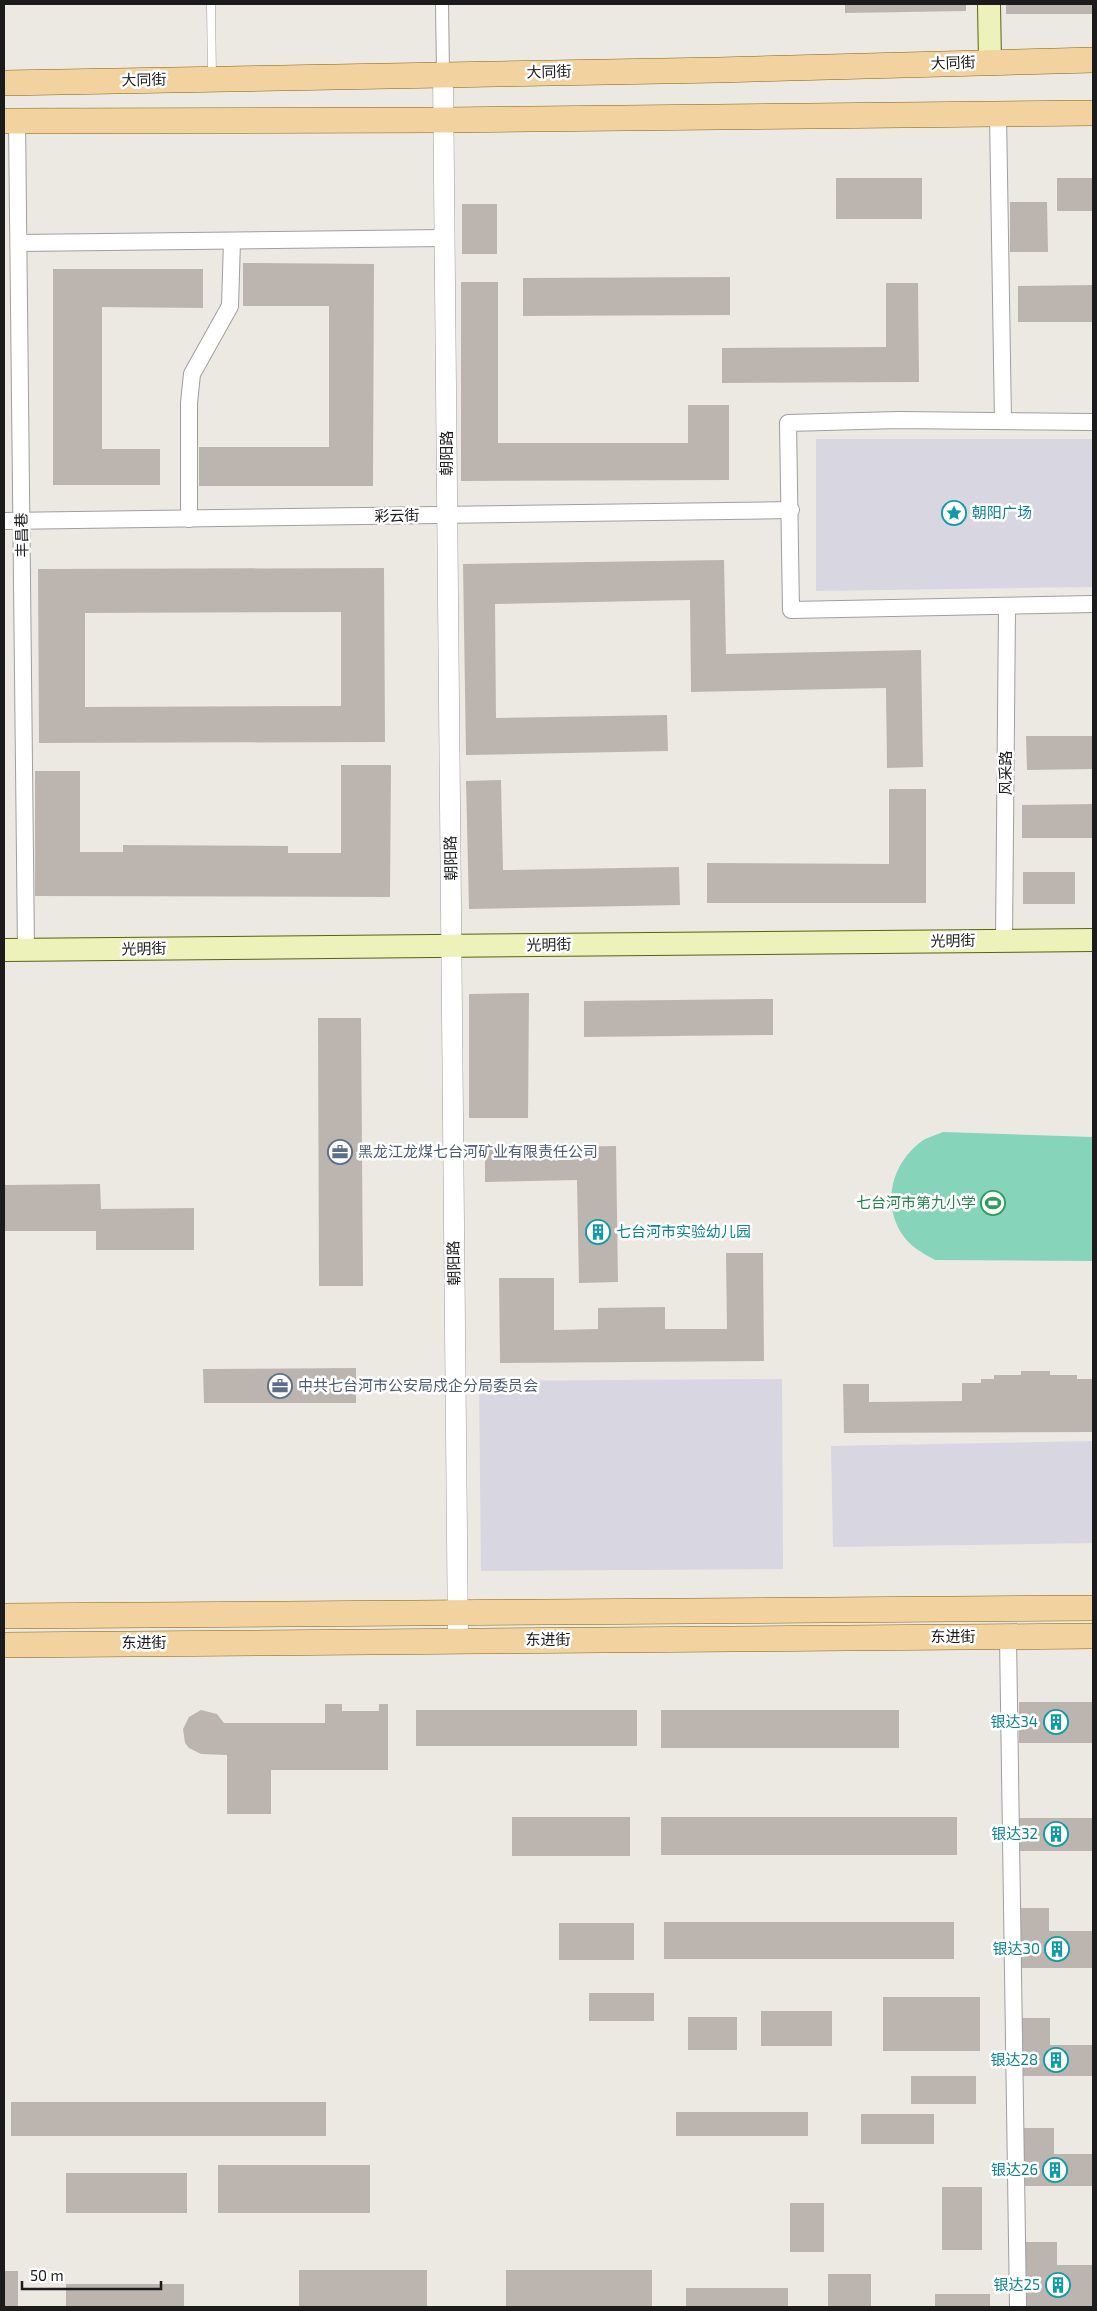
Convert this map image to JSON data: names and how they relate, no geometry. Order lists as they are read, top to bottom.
{
  "streets": {
    "main road": ["大同街", "光明街", "东进街"],
    "street": [
      "朝阳路",
      "彩云街",
      "丰昌巷",
      "风采路"
    ]
  },
  "crossings": [
    ["大同街", "朝阳路"],
    ["朝阳路", "彩云街"],
    ["朝阳路", "光明街"],
    ["朝阳路", "东进街"],
    ["彩云街", "丰昌巷"],
    ["丰昌巷", "光明街"],
    ["风采路", "光明街"]
  ],
  "places": {
    "place": ["朝阳广场"],
    "office": ["黑龙江龙煤七台河矿业有限责任公司", "中共七台河市公安局戍企分局委员会"],
    "sports": ["七台河市第九小学"],
    "building": [
      "七台河市实验幼儿园",
      "银达34",
      "银达32",
      "银达30",
      "银达28",
      "银达26",
      "银达25"
    ]
  },
  "scale_bar": "50 m"
}
